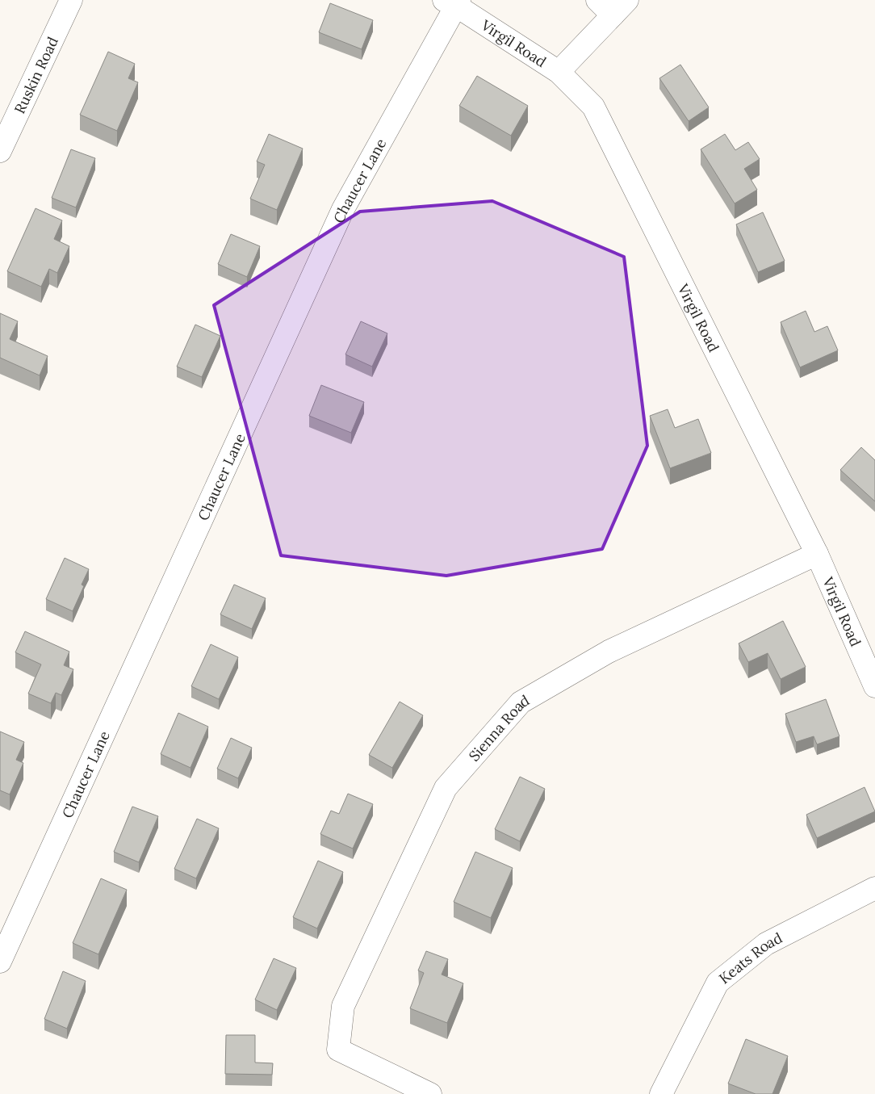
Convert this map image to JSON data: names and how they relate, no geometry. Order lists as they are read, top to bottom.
{
  "streets": {
    "street": [
      "Virgil Road",
      "Ruskin Road",
      "Chaucer Lane",
      "Sienna Road",
      "Keats Road"
    ]
  },
  "crossings": [
    ["Virgil Road", "Chaucer Lane"],
    ["Virgil Road", "Sienna Road"]
  ]
}
